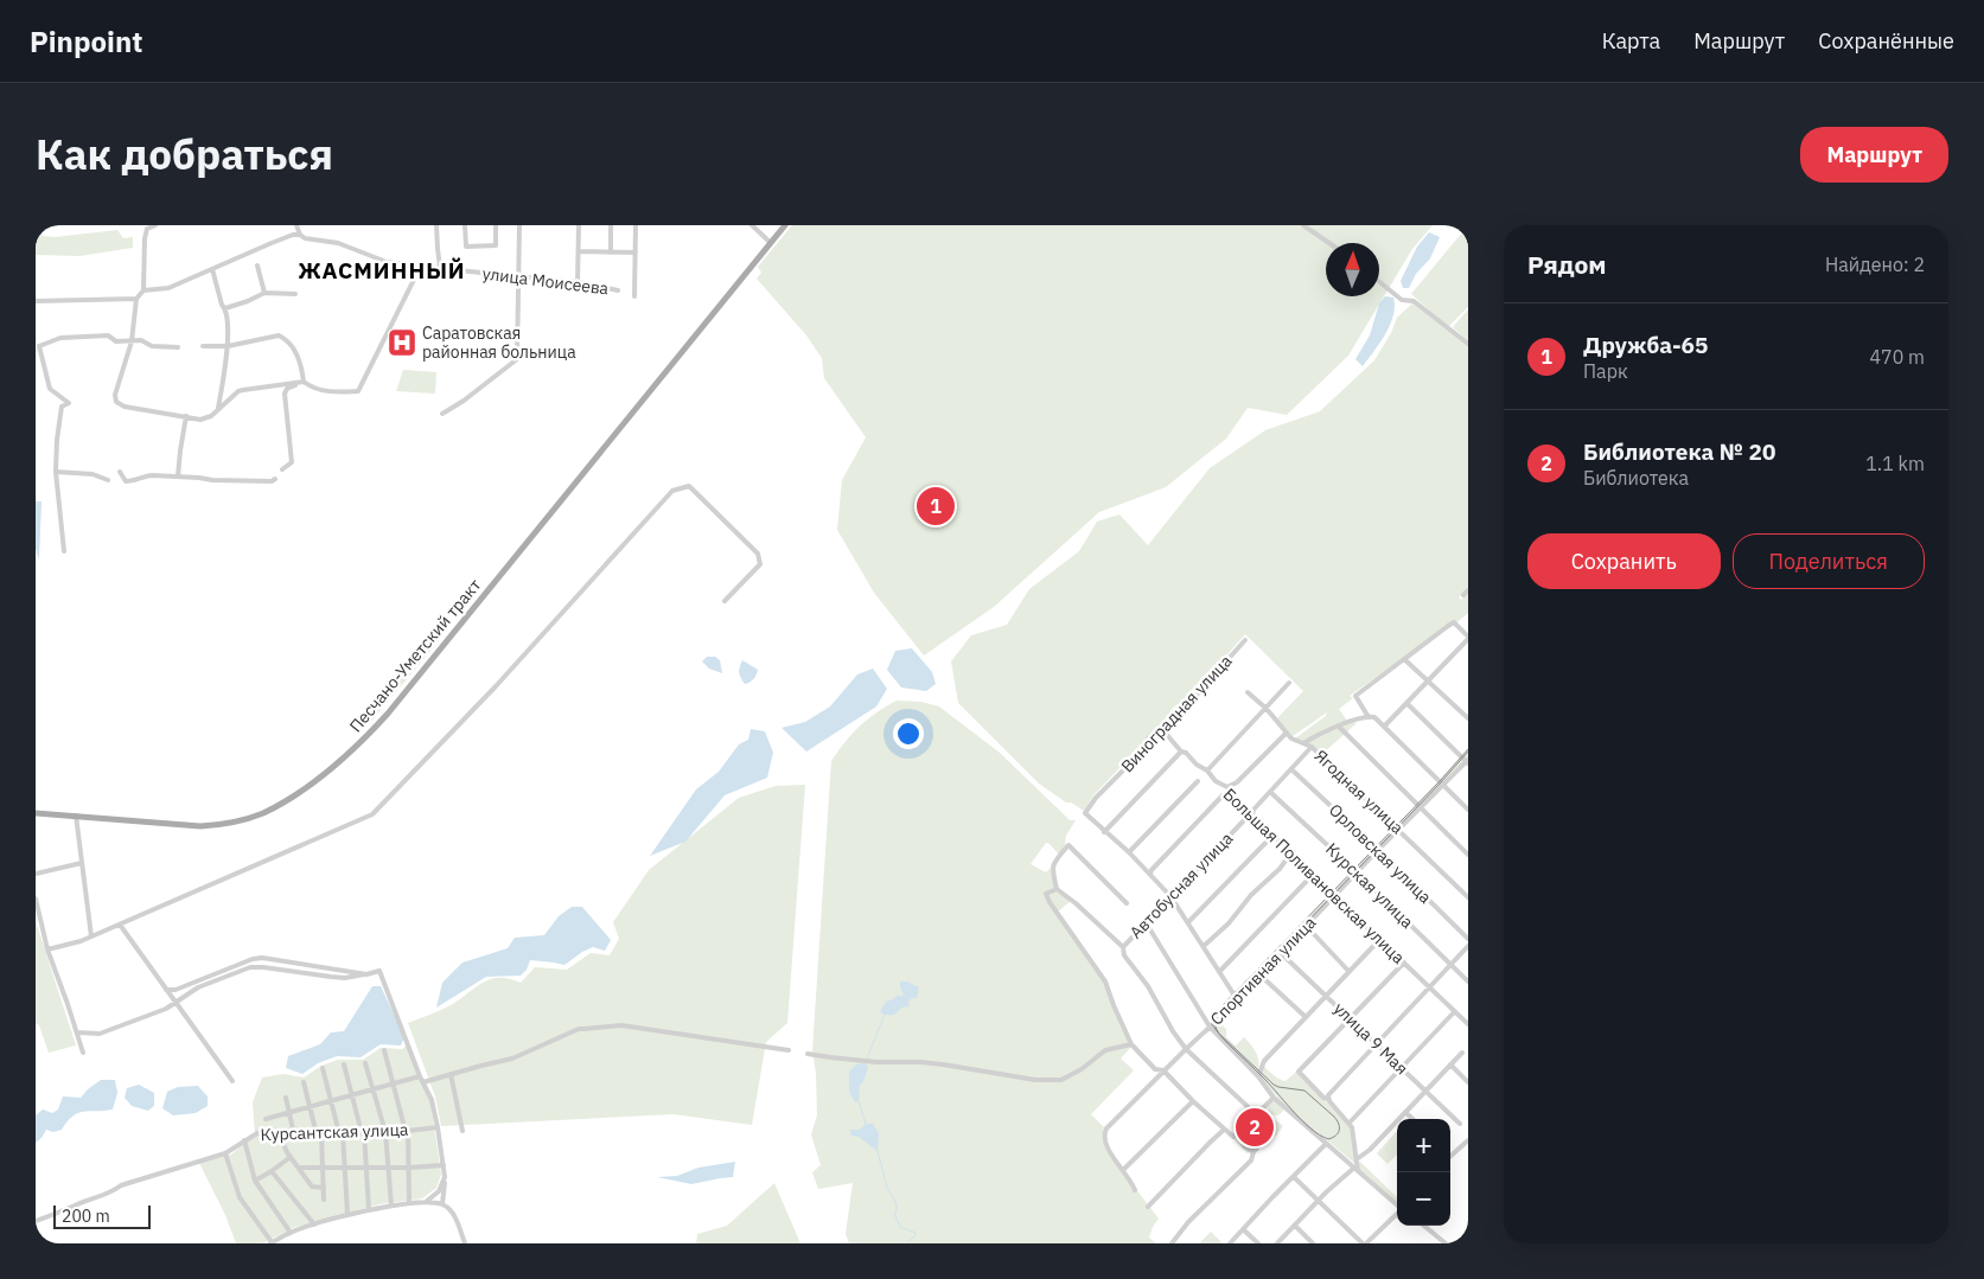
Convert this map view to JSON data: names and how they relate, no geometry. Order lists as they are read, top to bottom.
{
  "streets": {
    "main road": ["Песчано-Уметский тракт"],
    "street": [
      "улица Моисеева",
      "Виноградная улица",
      "Ягодная улица",
      "Орловская улица",
      "Большая Поливановская улица",
      "Автобусная улица",
      "Курская улица",
      "Спортивная улица",
      "улица 9 Мая",
      "Курсантская улица"
    ]
  },
  "crossings": [
    ["Виноградная улица", "Большая Поливановская улица"],
    ["Ягодная улица", "Автобусная улица"],
    ["Ягодная улица", "Спортивная улица"],
    ["Орловская улица", "Автобусная улица"],
    ["Орловская улица", "Спортивная улица"],
    ["Большая Поливановская улица", "Автобусная улица"],
    ["Большая Поливановская улица", "Спортивная улица"],
    ["Автобусная улица", "Курская улица"],
    ["Курская улица", "Спортивная улица"],
    ["Спортивная улица", "улица 9 Мая"]
  ],
  "districts": ["ЖАСМИННЫЙ"],
  "places": {
    "hospital": ["Саратовская районная больница"]
  },
  "scale_bar": "200 m",
  "north": "top",
  "page": {
    "header": "Pinpoint",
    "nav": ["Карта", "Маршрут", "Сохранённые"],
    "title": "Как добраться",
    "buttons": [
      "Маршрут",
      ["Сохранить", "Поделиться"]
    ],
    "heading": ["Рядом", "Найдено: 2"],
    "list": [
      {
        "mark": "1",
        "name": "Дружба-65",
        "note": "Парк",
        "value": "470 m"
      },
      {
        "mark": "2",
        "name": "Библиотека № 20",
        "note": "Библиотека",
        "value": "1.1 km"
      }
    ],
    "pins": ["1", "2"],
    "map_buttons": ["+", "−"],
    "scale": "200 m"
  }
}
